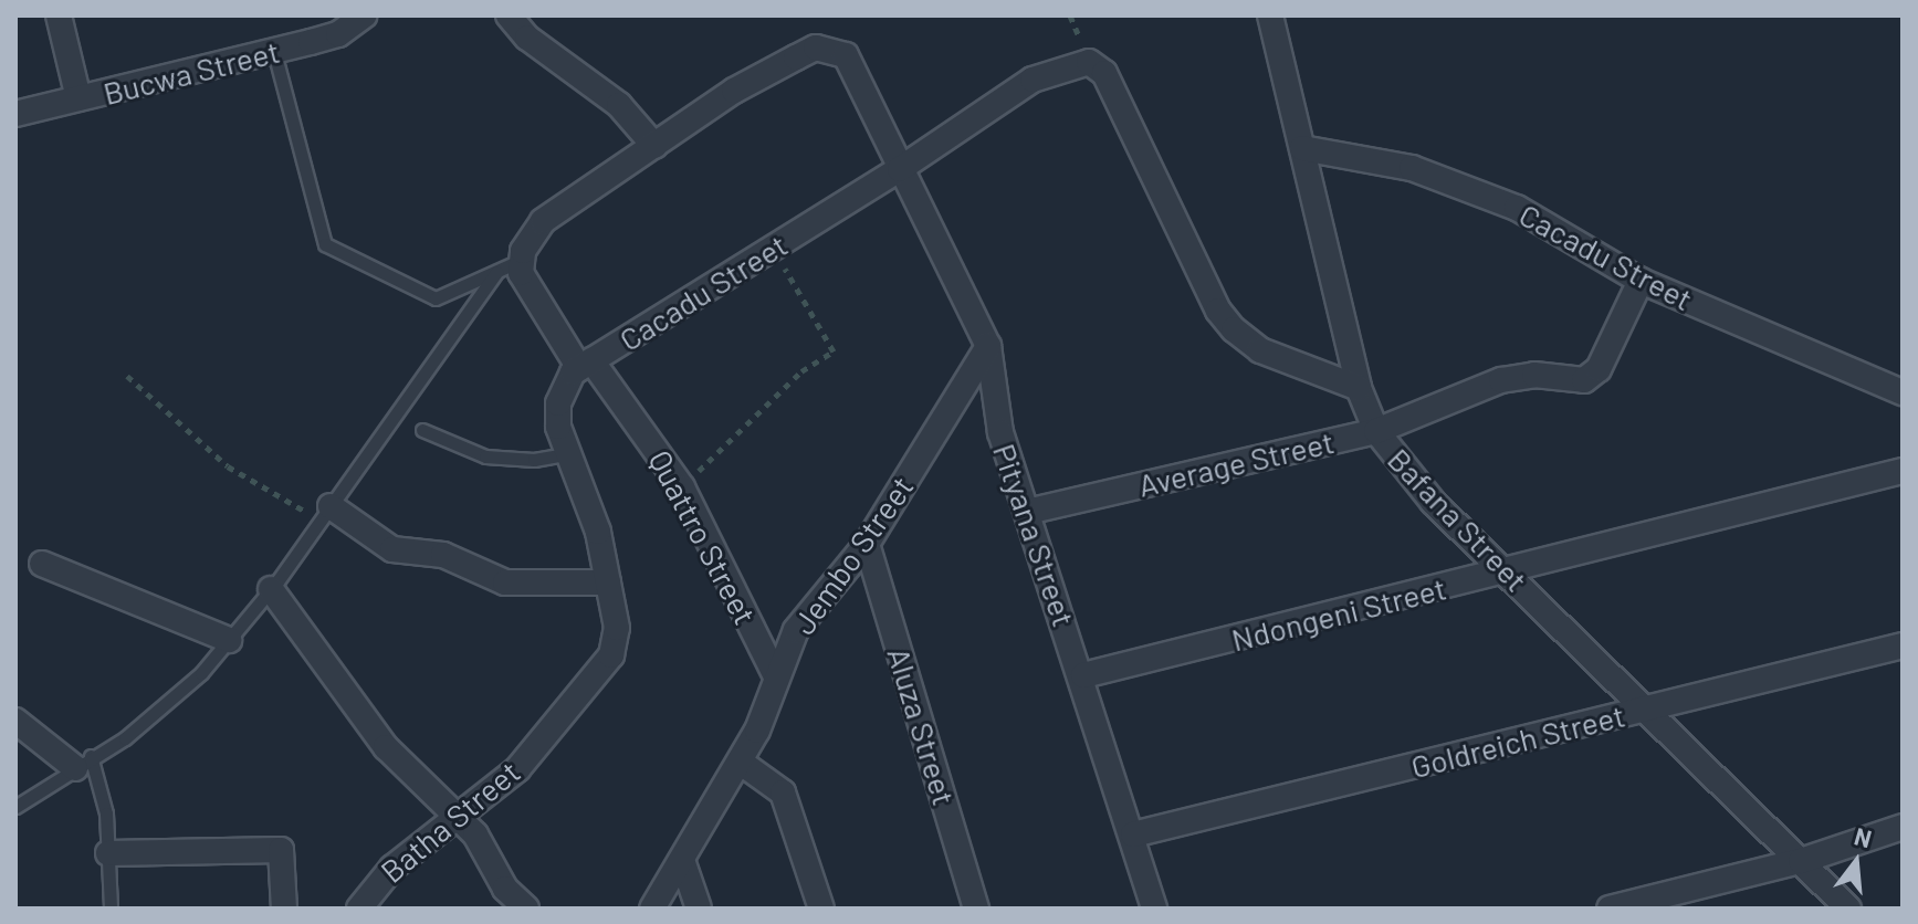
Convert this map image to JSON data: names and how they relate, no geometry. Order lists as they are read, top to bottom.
{
  "streets": {
    "street": [
      "Bucwa Street",
      "Cacadu Street",
      "Average Street",
      "Bafana Street",
      "Pityana Street",
      "Quattro Street",
      "Jembo Street",
      "Ndongeni Street",
      "Aluza Street",
      "Goldreich Street",
      "Batha Street"
    ]
  },
  "crossings": [
    ["Cacadu Street", "Average Street"],
    ["Cacadu Street", "Bafana Street"],
    ["Cacadu Street", "Pityana Street"],
    ["Cacadu Street", "Quattro Street"],
    ["Average Street", "Bafana Street"],
    ["Average Street", "Pityana Street"],
    ["Bafana Street", "Ndongeni Street"],
    ["Bafana Street", "Goldreich Street"],
    ["Pityana Street", "Jembo Street"],
    ["Pityana Street", "Ndongeni Street"],
    ["Pityana Street", "Goldreich Street"],
    ["Quattro Street", "Jembo Street"],
    ["Jembo Street", "Aluza Street"]
  ],
  "north": "top"
}
